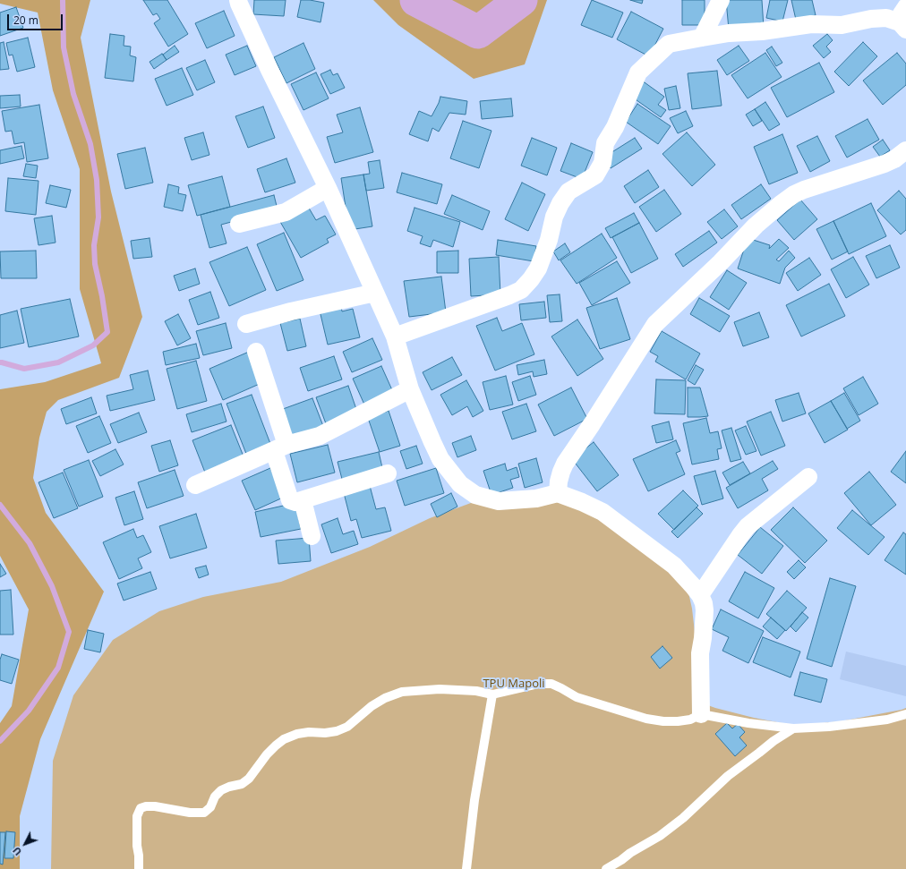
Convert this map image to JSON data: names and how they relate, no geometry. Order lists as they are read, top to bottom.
{
  "parks": ["TPU Mapoli"],
  "scale_bar": "20 m",
  "north": "bottom left"
}
